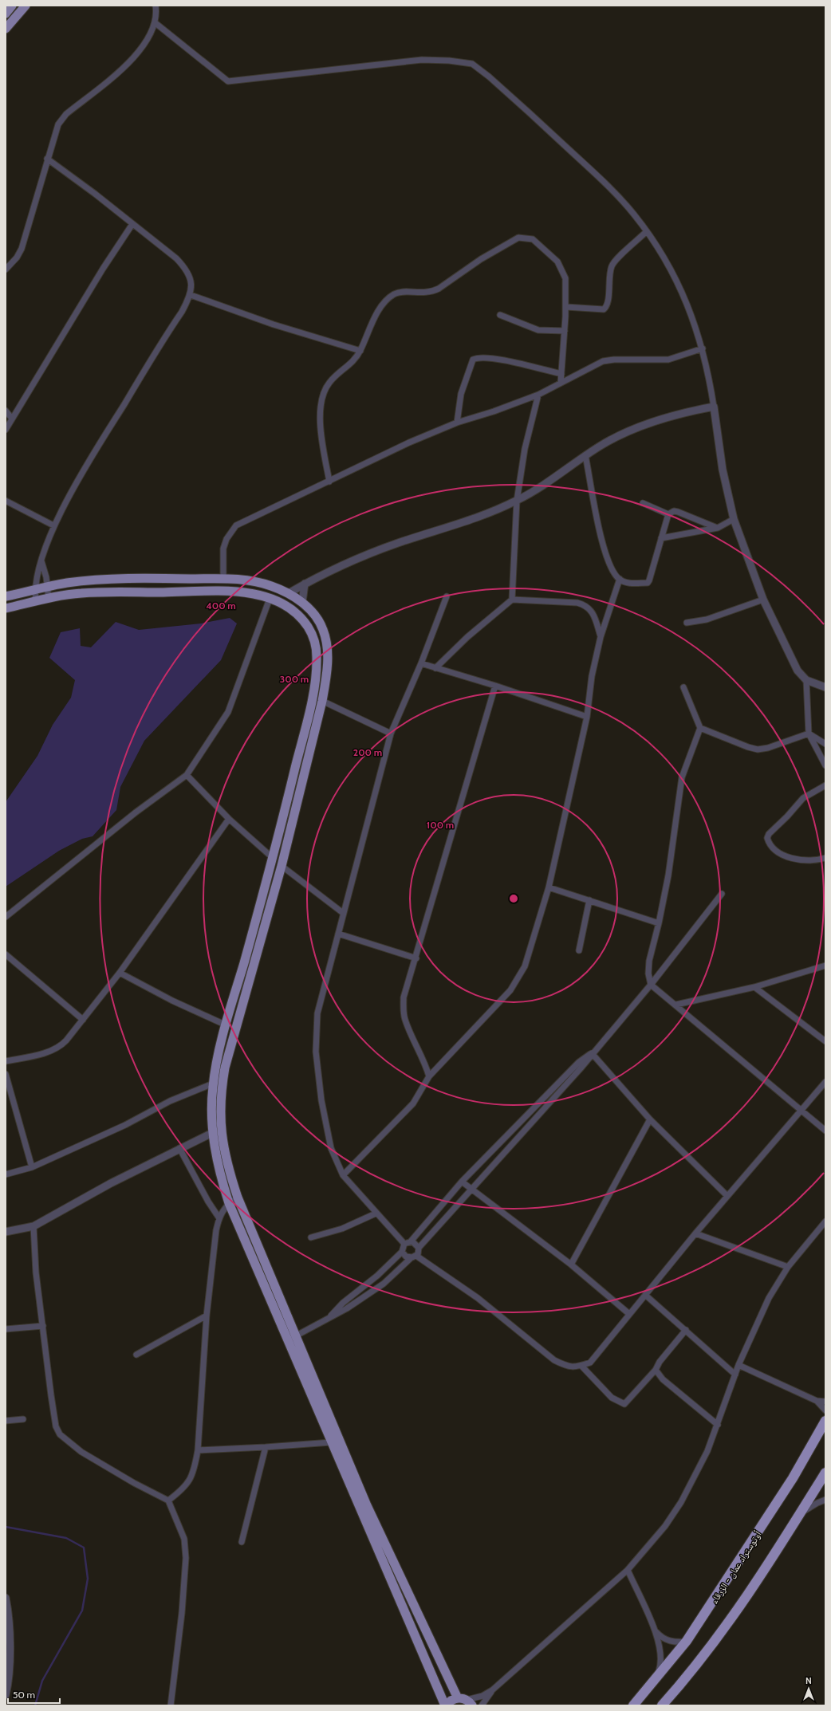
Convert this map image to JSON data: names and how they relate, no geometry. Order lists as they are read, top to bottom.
{
  "streets": {
    "highway": ["أوتوستراد عمان - الزرقاء"]
  },
  "scale_bar": "50 m",
  "north": "top",
  "rings": [
    "400 m",
    "300 m",
    "200 m",
    "100 m"
  ]
}
